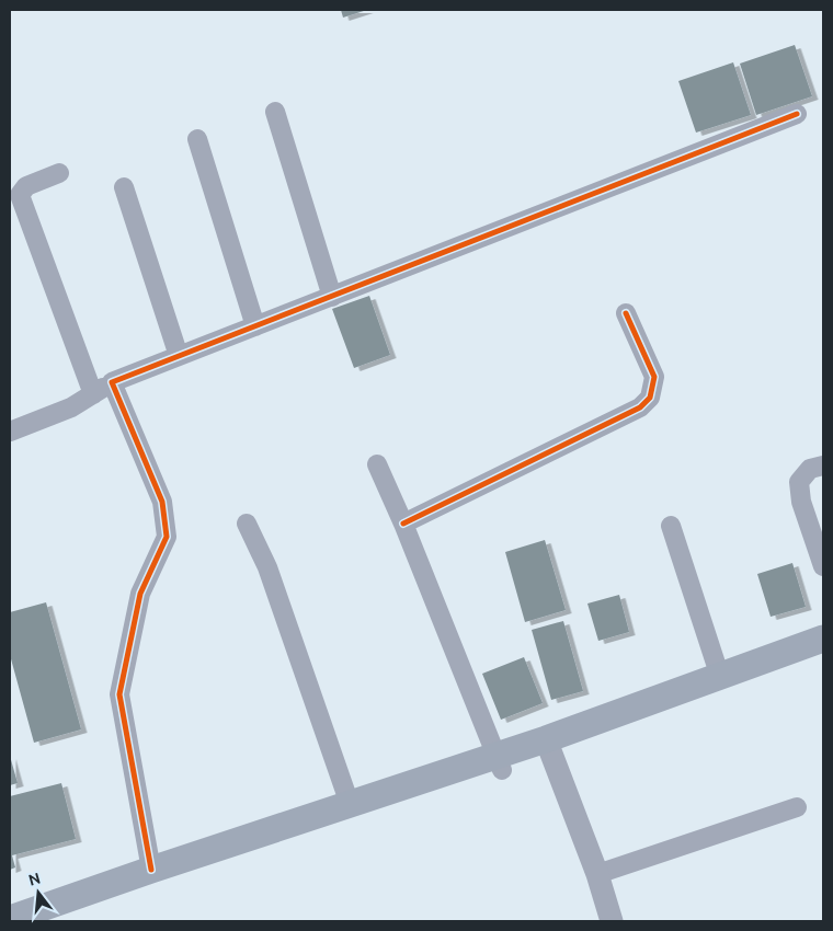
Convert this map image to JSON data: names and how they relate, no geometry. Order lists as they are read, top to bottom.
{
  "north": "top"
}
